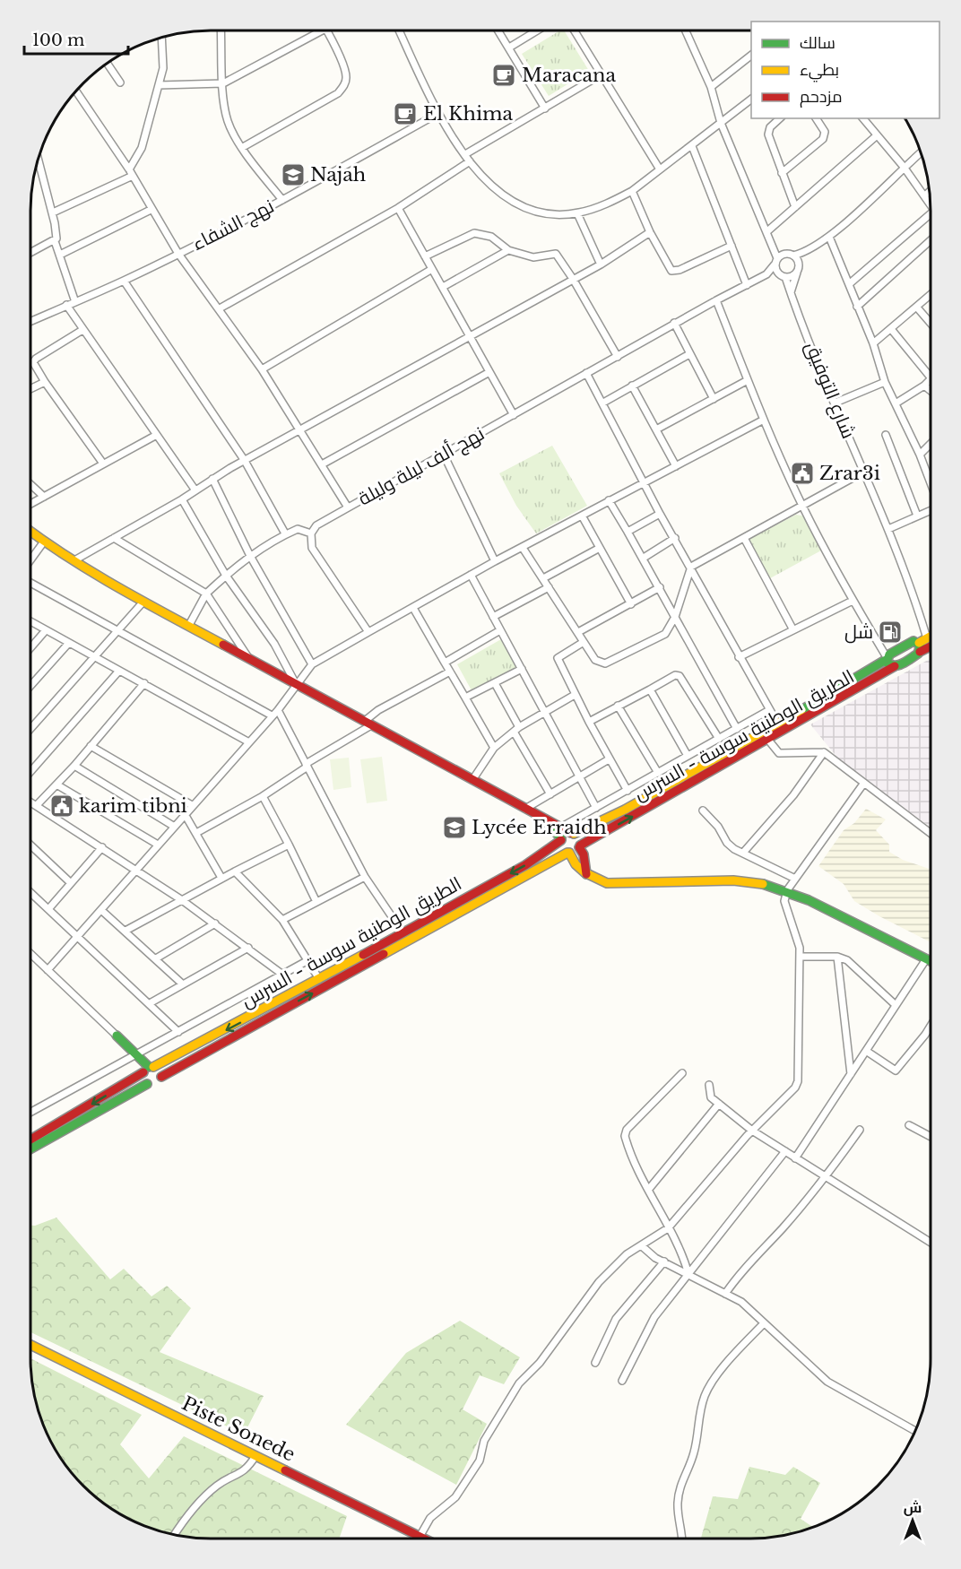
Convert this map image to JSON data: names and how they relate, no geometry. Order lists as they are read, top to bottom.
{
  "streets": {
    "main road": ["الطريق الوطنية سوسة - السرس", "Piste Sonede"],
    "street": ["نهج الشفاء", "شارع التوفيق", "نهج ألف ليلة وليلة"]
  },
  "crossings": [
    ["شارع التوفيق", "الطريق الوطنية سوسة - السرس"]
  ],
  "places": {
    "cafe": ["Maracana", "El Khima"],
    "school or university": ["Najah", "Lycée Erraidh"],
    "public building": ["Zrar3i", "karim tibni"],
    "fuel station": ["شل"]
  },
  "legend": ["سالك", "بطيء", "مزدحم"],
  "scale_bar": "100 m",
  "north": "top"
}
